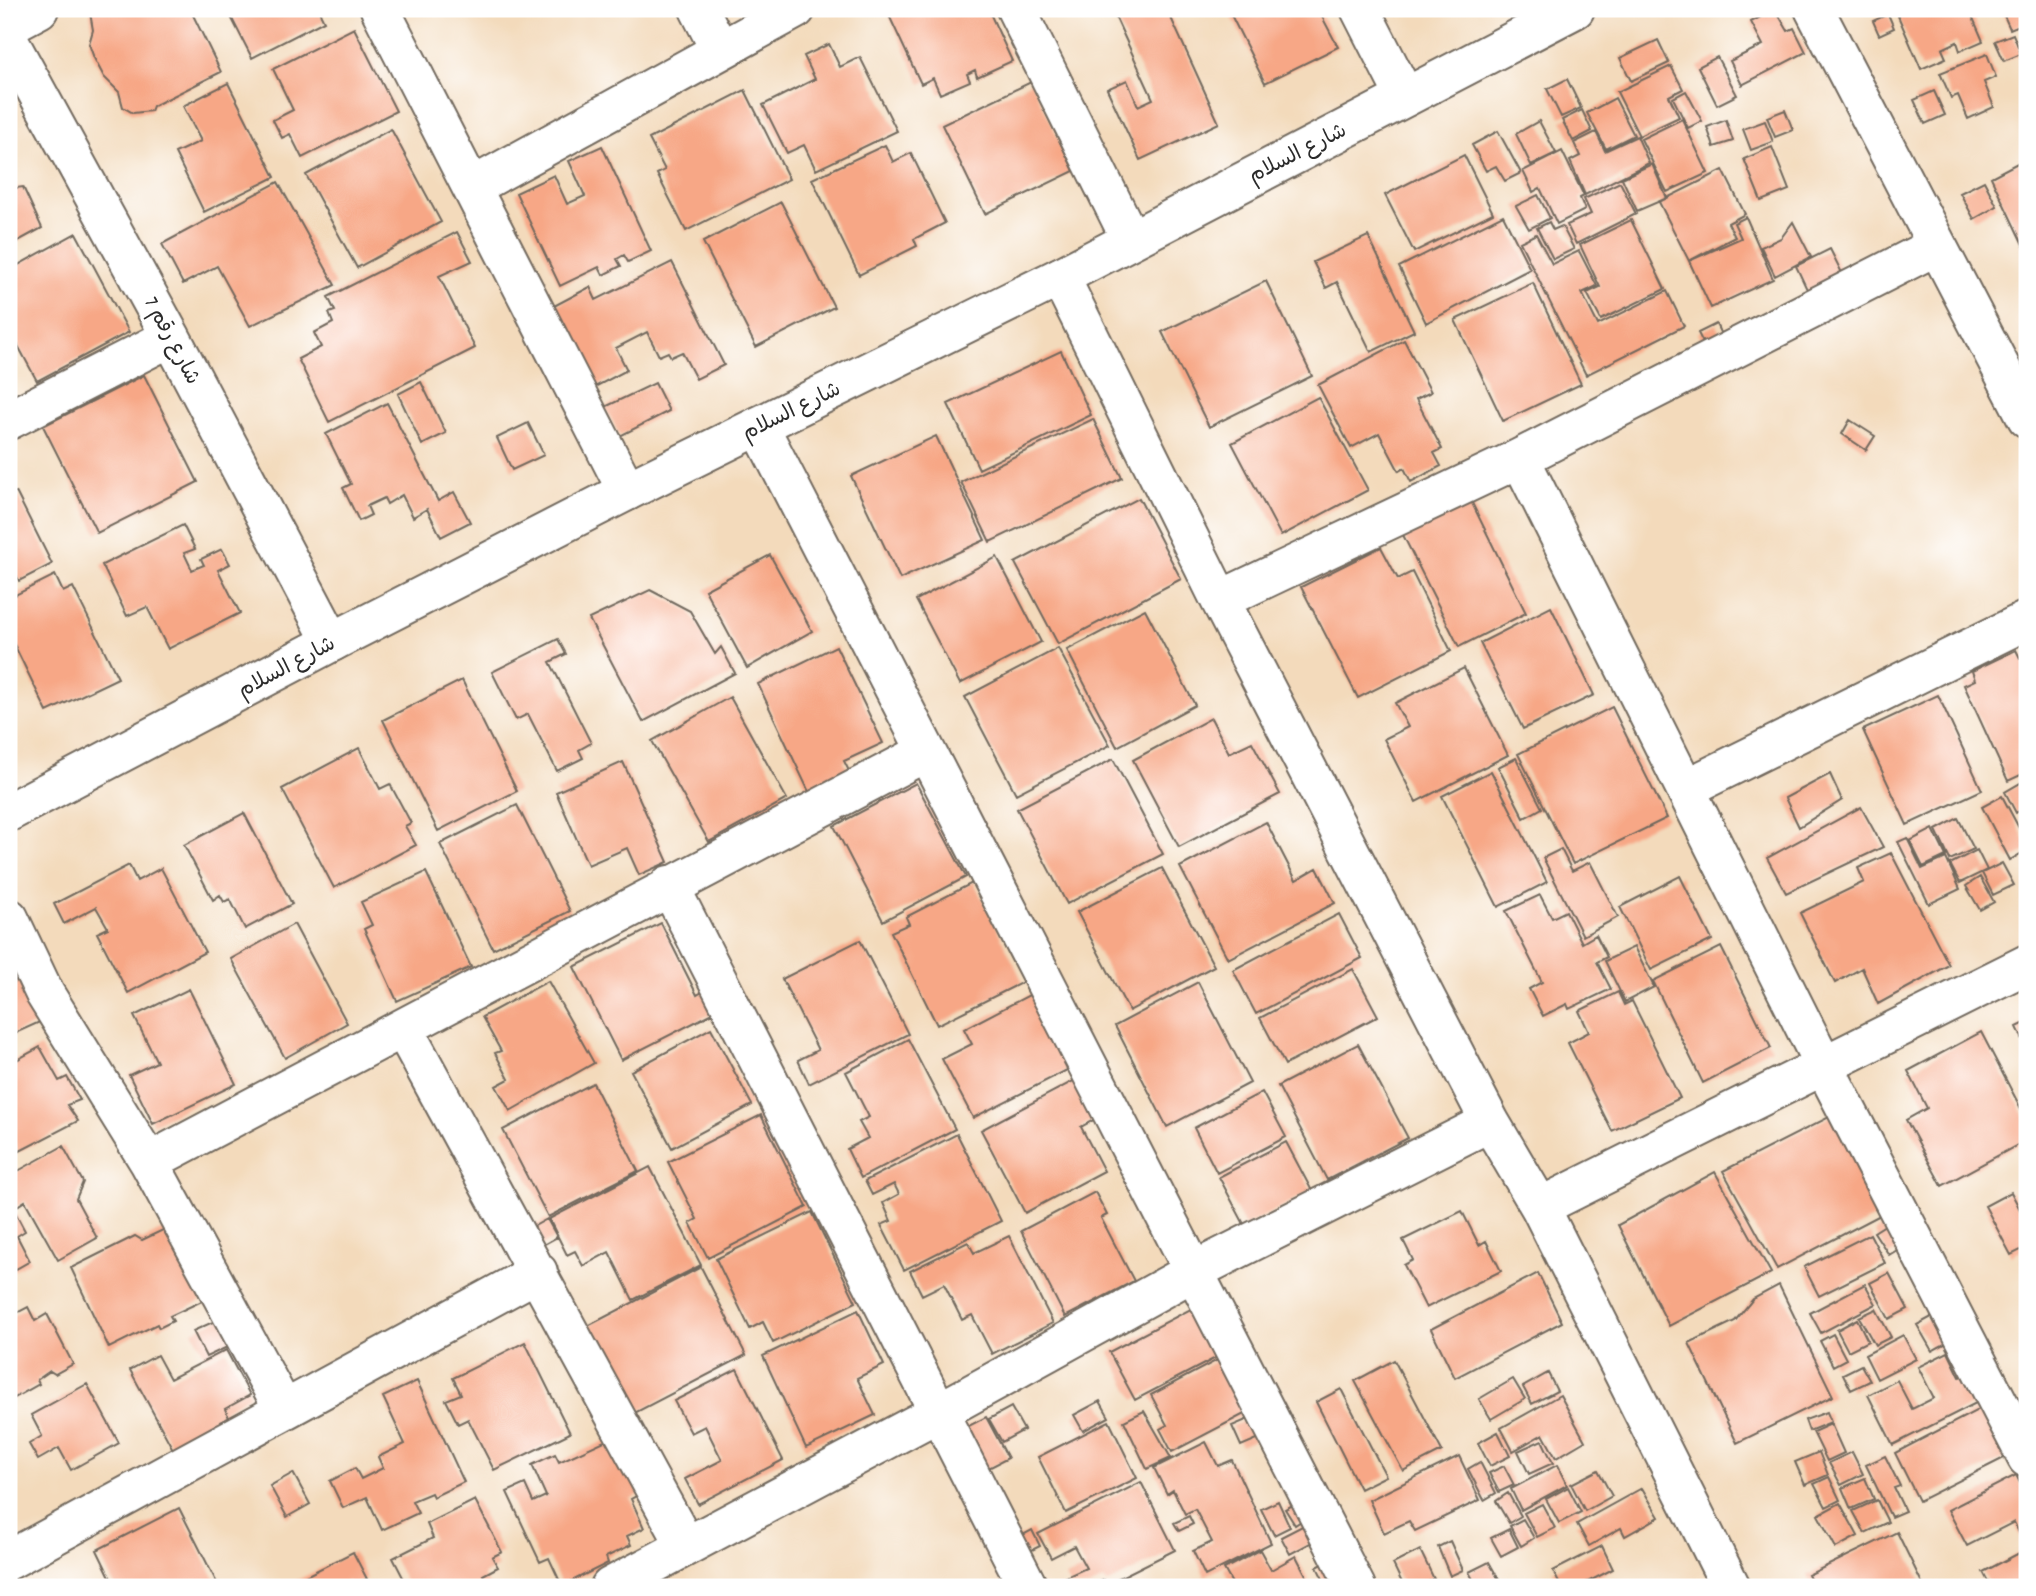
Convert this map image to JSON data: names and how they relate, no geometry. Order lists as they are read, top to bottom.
{
  "streets": {
    "street": ["شارع السلام", "شارع رقم 7"]
  },
  "crossings": [
    ["شارع السلام", "شارع رقم 7"]
  ]
}
